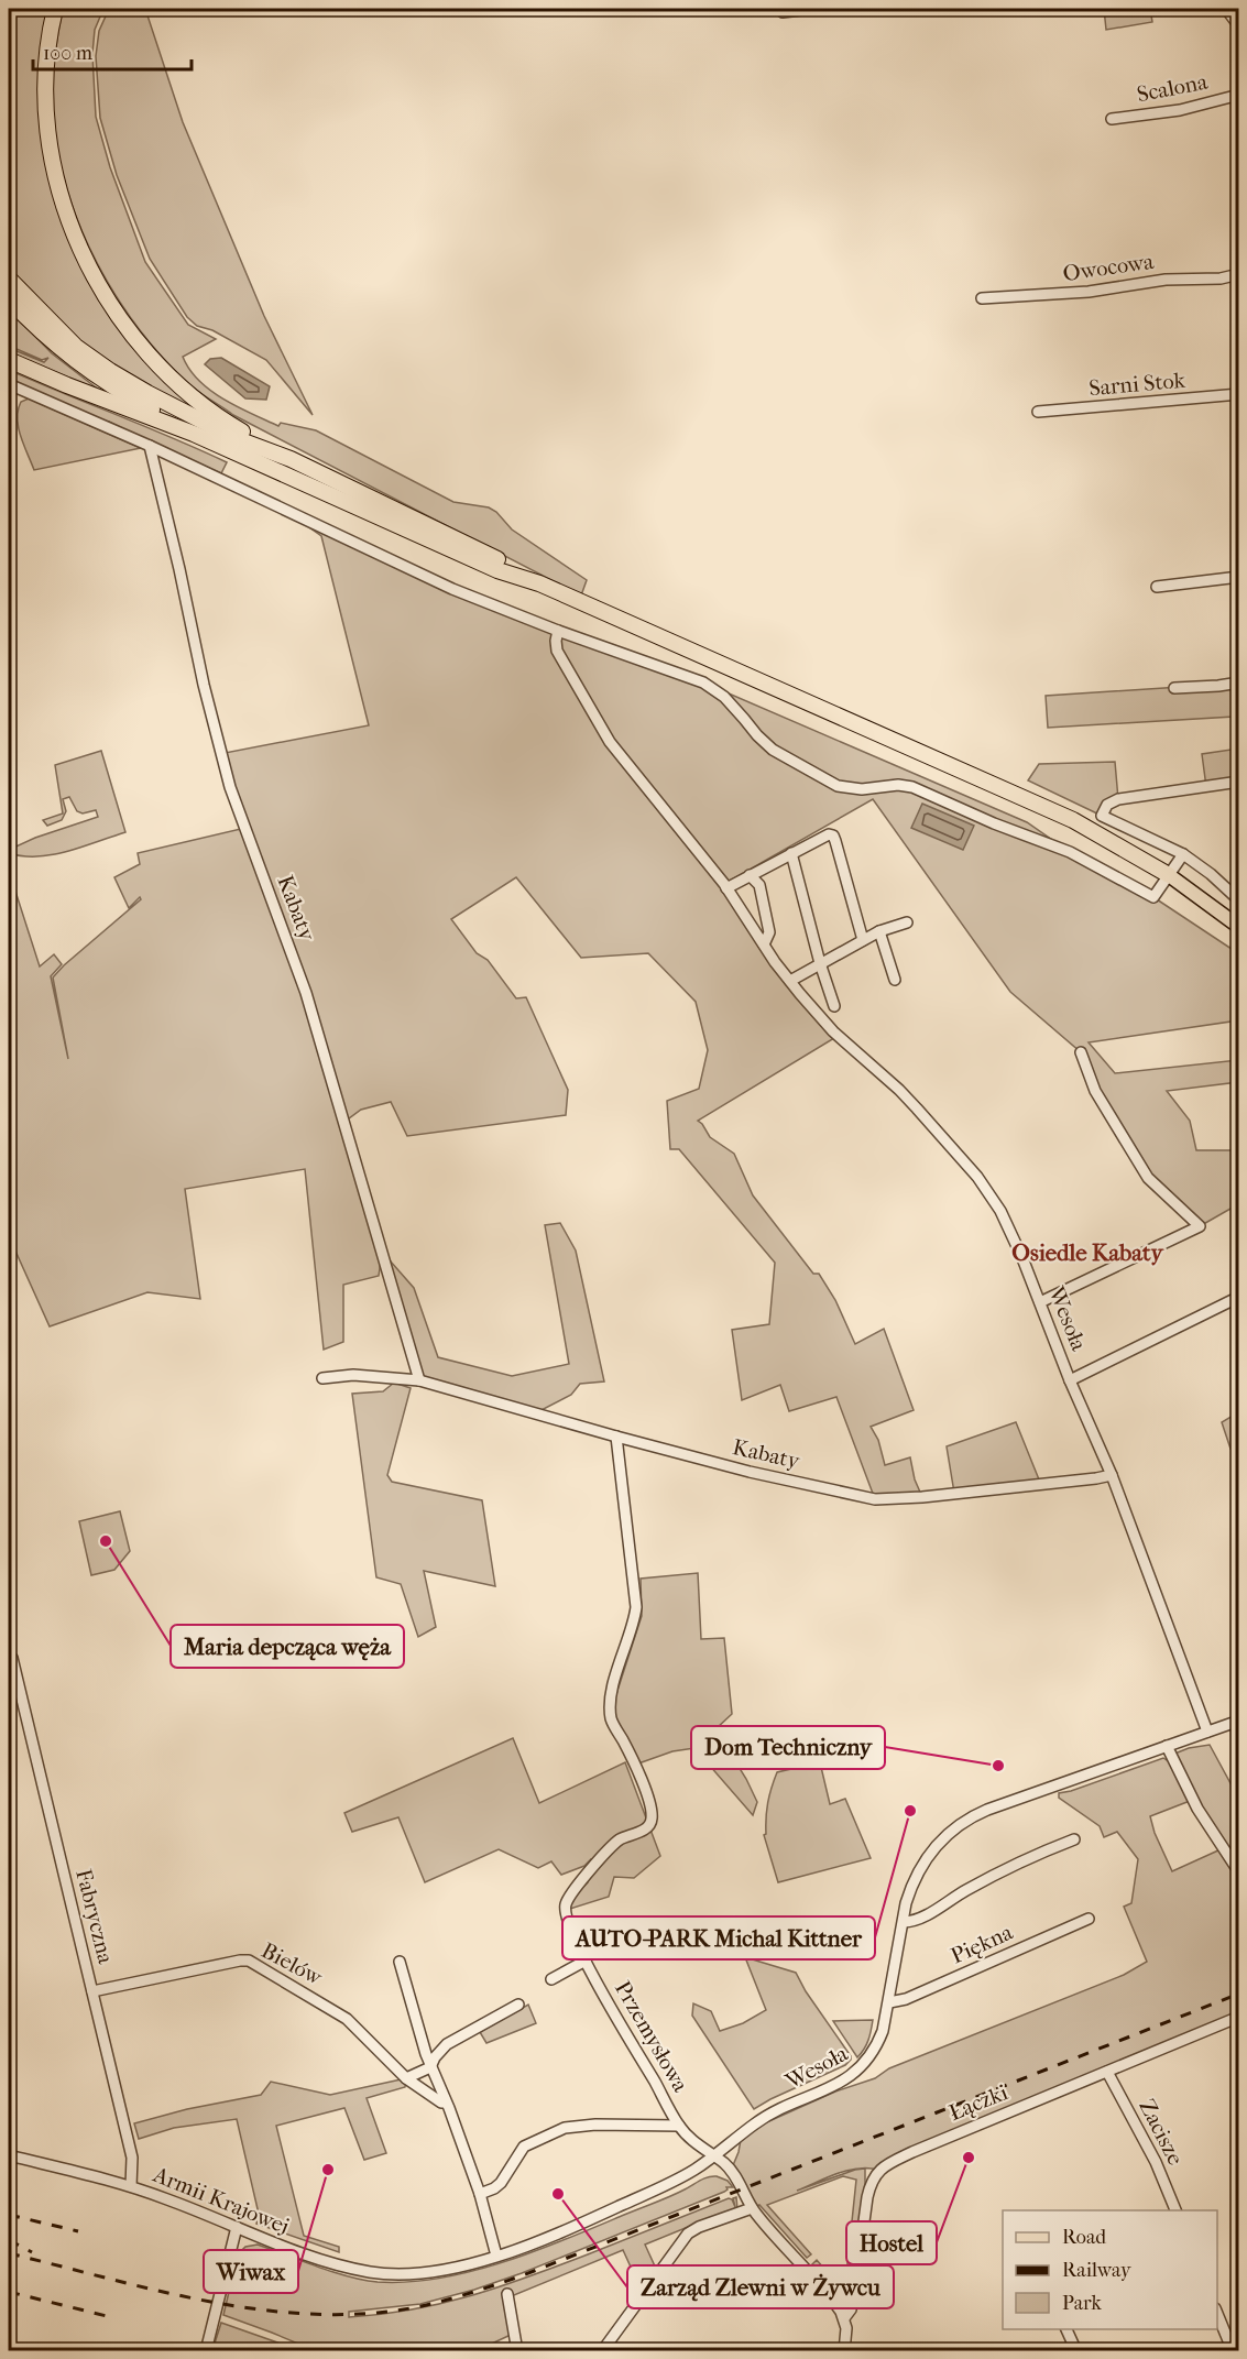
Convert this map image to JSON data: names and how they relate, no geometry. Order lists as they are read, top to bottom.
{
  "streets": {
    "street": [
      "Scalona",
      "Owocowa",
      "Sarni Stok",
      "Kabaty",
      "Wesoła",
      "Fabryczna",
      "Piękna",
      "Bielów",
      "Przemysłowa",
      "Łączki",
      "Zacisze",
      "Armii Krajowej"
    ]
  },
  "crossings": [
    ["Kabaty", "Wesoła"],
    ["Kabaty", "Przemysłowa"],
    ["Wesoła", "Piękna"],
    ["Wesoła", "Przemysłowa"],
    ["Wesoła", "Armii Krajowej"],
    ["Fabryczna", "Bielów"],
    ["Fabryczna", "Armii Krajowej"],
    ["Przemysłowa", "Armii Krajowej"],
    ["Łączki", "Zacisze"]
  ],
  "districts": ["Osiedle Kabaty"],
  "places": [
    "Maria depcząca węża",
    "Dom Techniczny",
    "AUTO-PARK Michal Kittner",
    "Hostel",
    "Wiwax",
    "Zarząd Zlewni w Żywcu"
  ],
  "legend": ["Road", "Railway", "Park"],
  "scale_bar": "100 m"
}
